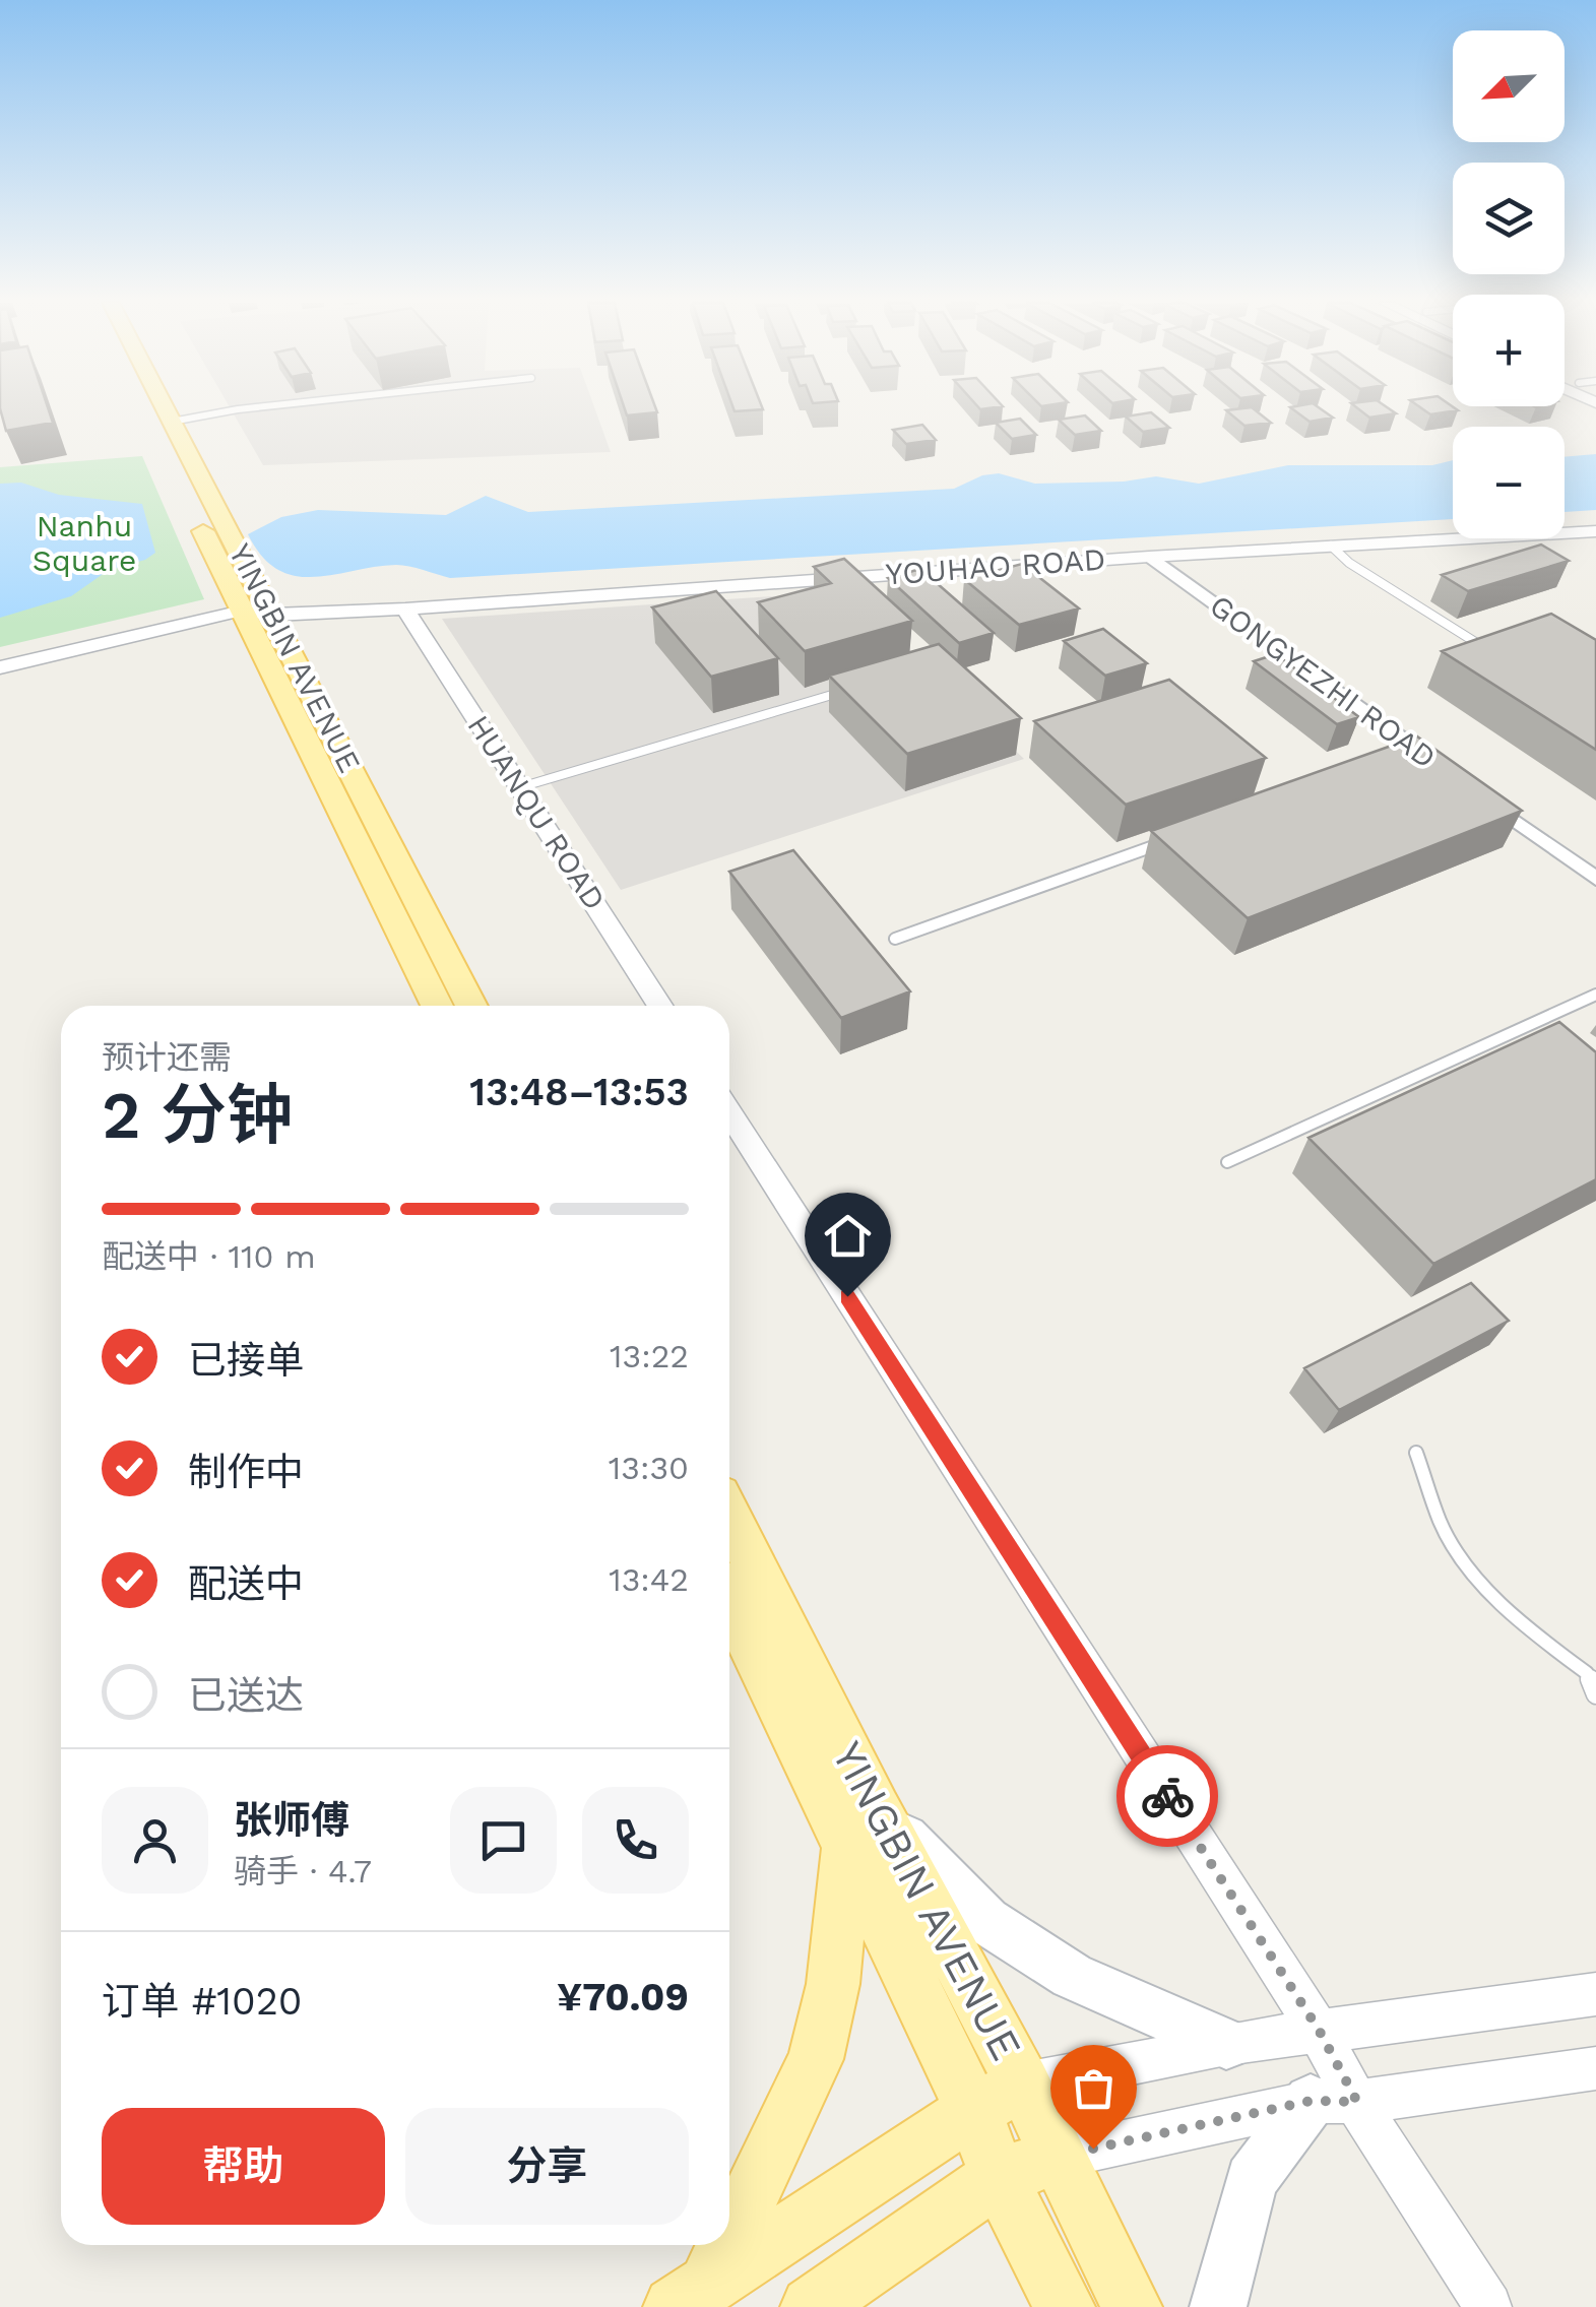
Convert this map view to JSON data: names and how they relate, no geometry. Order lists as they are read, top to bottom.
{
  "streets": {
    "main road": ["YINGBIN AVENUE"],
    "street": ["YOUHAO ROAD", "GONGYEZHI ROAD", "HUANQU ROAD"]
  },
  "crossings": [
    ["YOUHAO ROAD", "YINGBIN AVENUE"],
    ["YOUHAO ROAD", "GONGYEZHI ROAD"],
    ["YOUHAO ROAD", "HUANQU ROAD"]
  ],
  "parks": ["Nanhu Square"],
  "north": "bottom left",
  "page": {
    "map_buttons": ["+", "−"],
    "heading": ["2 分钟", "预计还需", "13:48–13:53"],
    "panel": [
      "张师傅",
      "骑手 · 4.7",
      "订单 #1020",
      "¥70.09"
    ],
    "bar": "配送中 · 110 m",
    "list": [
      ["已接单", "13:22"],
      ["制作中", "13:30"],
      ["配送中", "13:42"],
      "已送达"
    ],
    "buttons": ["帮助", "分享"]
  }
}
